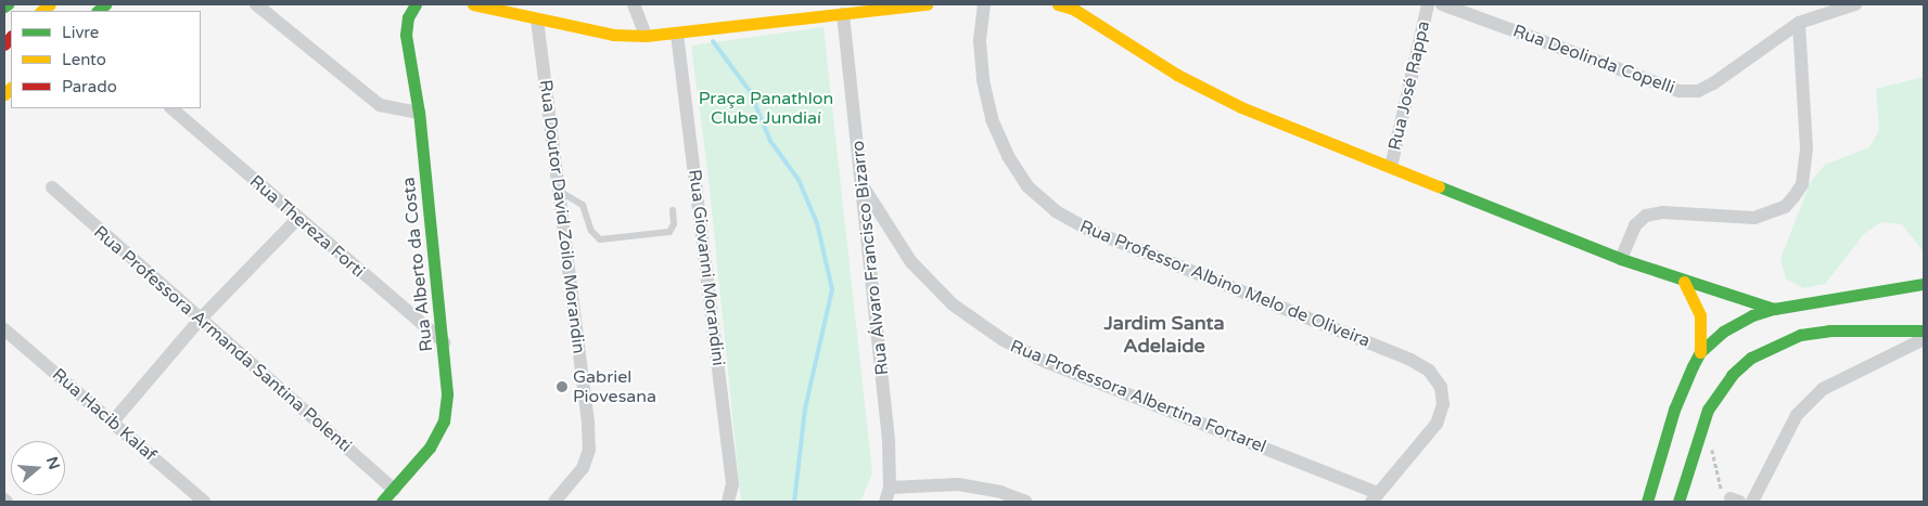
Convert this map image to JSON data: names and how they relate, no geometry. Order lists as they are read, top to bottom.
{
  "streets": {
    "main road": ["Rua Alberto da Costa"],
    "street": [
      "Rua Deolinda Copelli",
      "Rua José Rappa",
      "Rua Doutor David Zoilo Morandin",
      "Rua Thereza Forti",
      "Rua Álvaro Francisco Bizarro",
      "Rua Giovanni Morandini",
      "Rua Professor Albino Melo de Oliveira",
      "Rua Professora Armanda Santina Polenti",
      "Rua Professora Albertina Fortarel",
      "Rua Hacib Kalaf"
    ]
  },
  "crossings": [
    ["Rua Thereza Forti", "Rua Alberto da Costa"],
    ["Rua Álvaro Francisco Bizarro", "Rua Professora Albertina Fortarel"],
    ["Rua Alberto da Costa", "Rua Professora Armanda Santina Polenti"],
    ["Rua Professor Albino Melo de Oliveira", "Rua Professora Albertina Fortarel"]
  ],
  "districts": ["Jardim Santa Adelaide"],
  "parks": ["Praça Panathlon Clube Jundiaí"],
  "places": ["Gabriel Piovesana"],
  "legend": ["Livre", "Lento", "Parado"],
  "north": "right"
}
